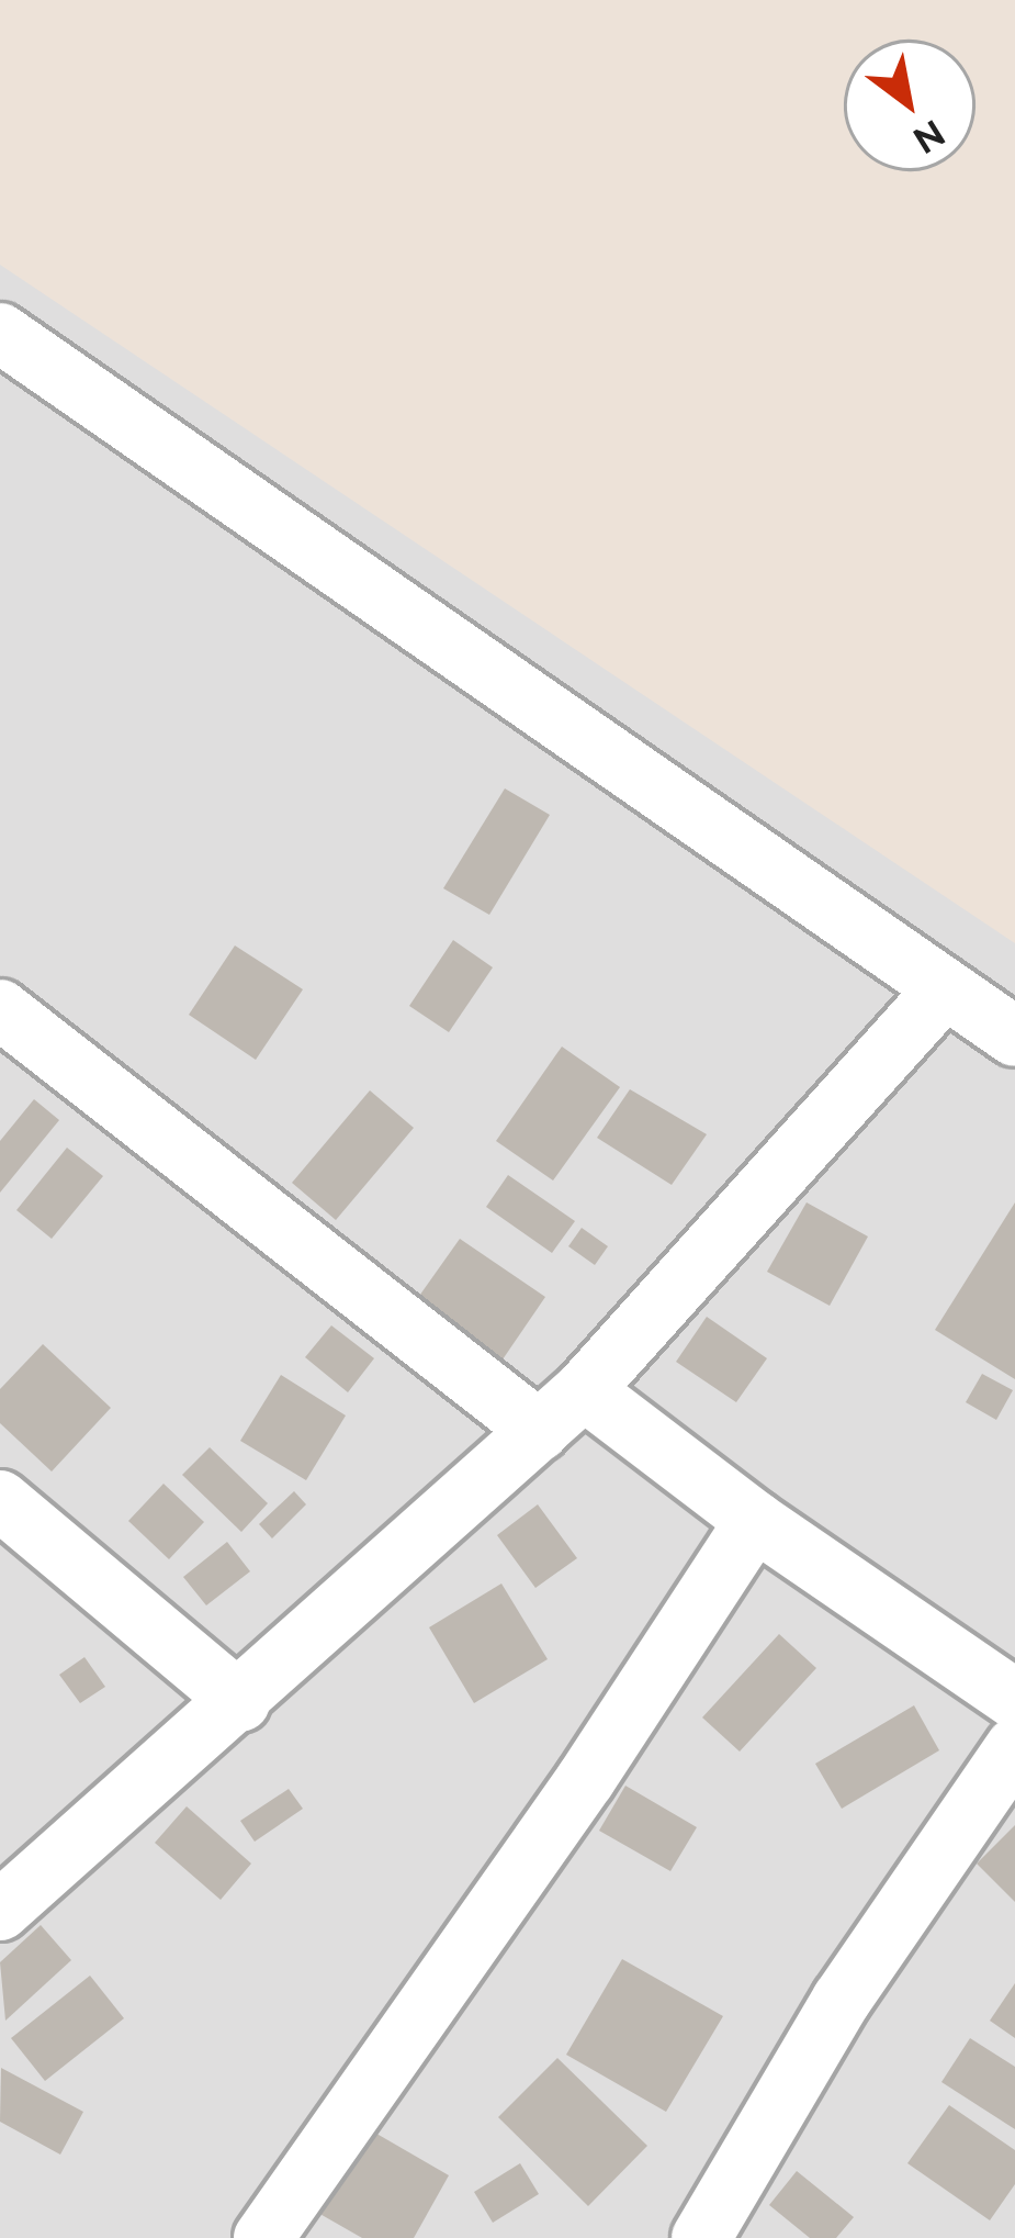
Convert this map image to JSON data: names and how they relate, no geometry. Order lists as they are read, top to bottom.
{
  "north": "bottom right"
}
